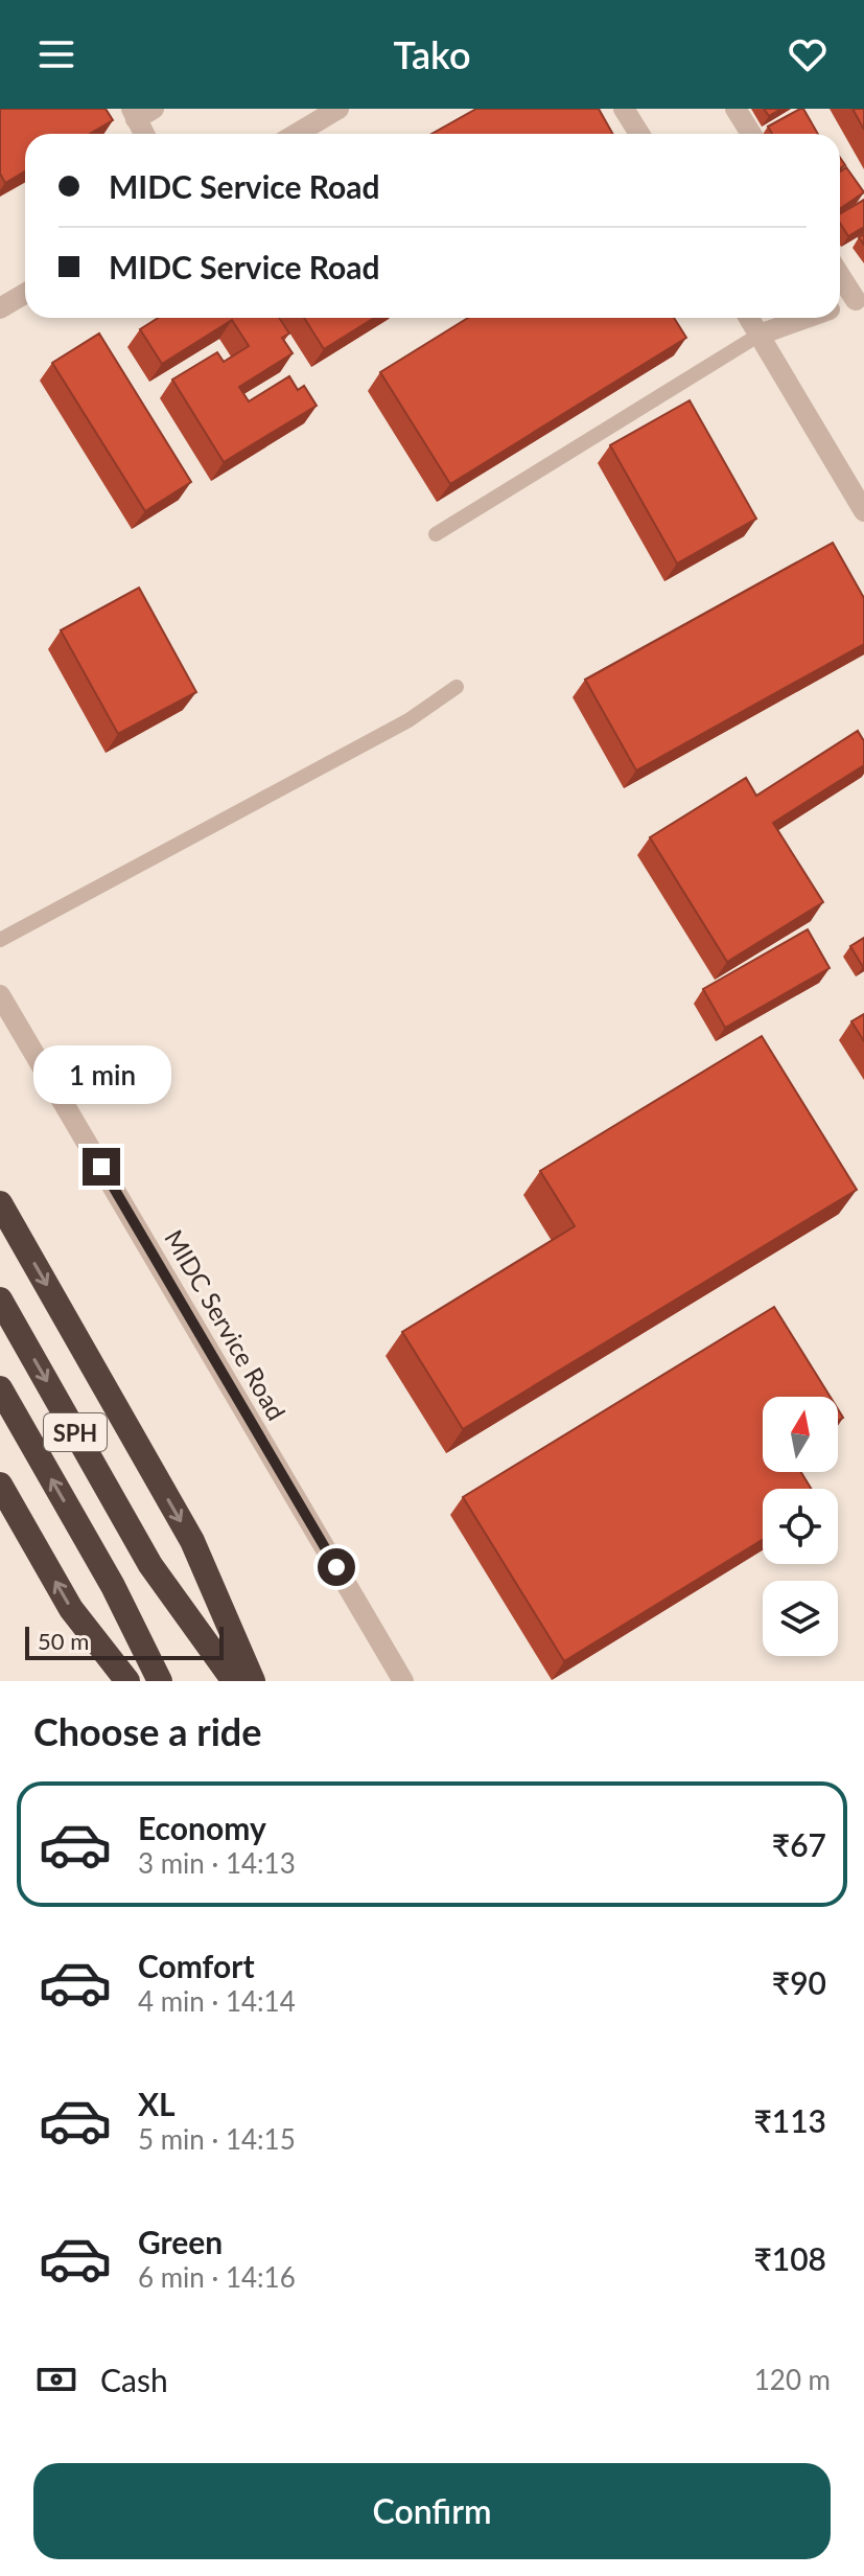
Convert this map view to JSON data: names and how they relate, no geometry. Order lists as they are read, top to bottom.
{
  "streets": {
    "highway": ["SPH"],
    "street": ["MIDC Service Road"]
  },
  "scale_bar": "50 m",
  "north": "top",
  "page": {
    "header": "Tako",
    "banner": ["MIDC Service Road", "MIDC Service Road"],
    "bubble": "1 min",
    "scale": "50 m",
    "heading": "Choose a ride",
    "list": [
      {
        "name": "Economy",
        "note": "3 min · 14:13",
        "value": "₹67"
      },
      {
        "name": "Comfort",
        "note": "4 min · 14:14",
        "value": "₹90"
      },
      {
        "name": "XL",
        "note": "5 min · 14:15",
        "value": "₹113"
      },
      {
        "name": "Green",
        "note": "6 min · 14:16",
        "value": "₹108"
      }
    ],
    "pay": ["Cash", "120 m"],
    "buttons": "Confirm"
  }
}
